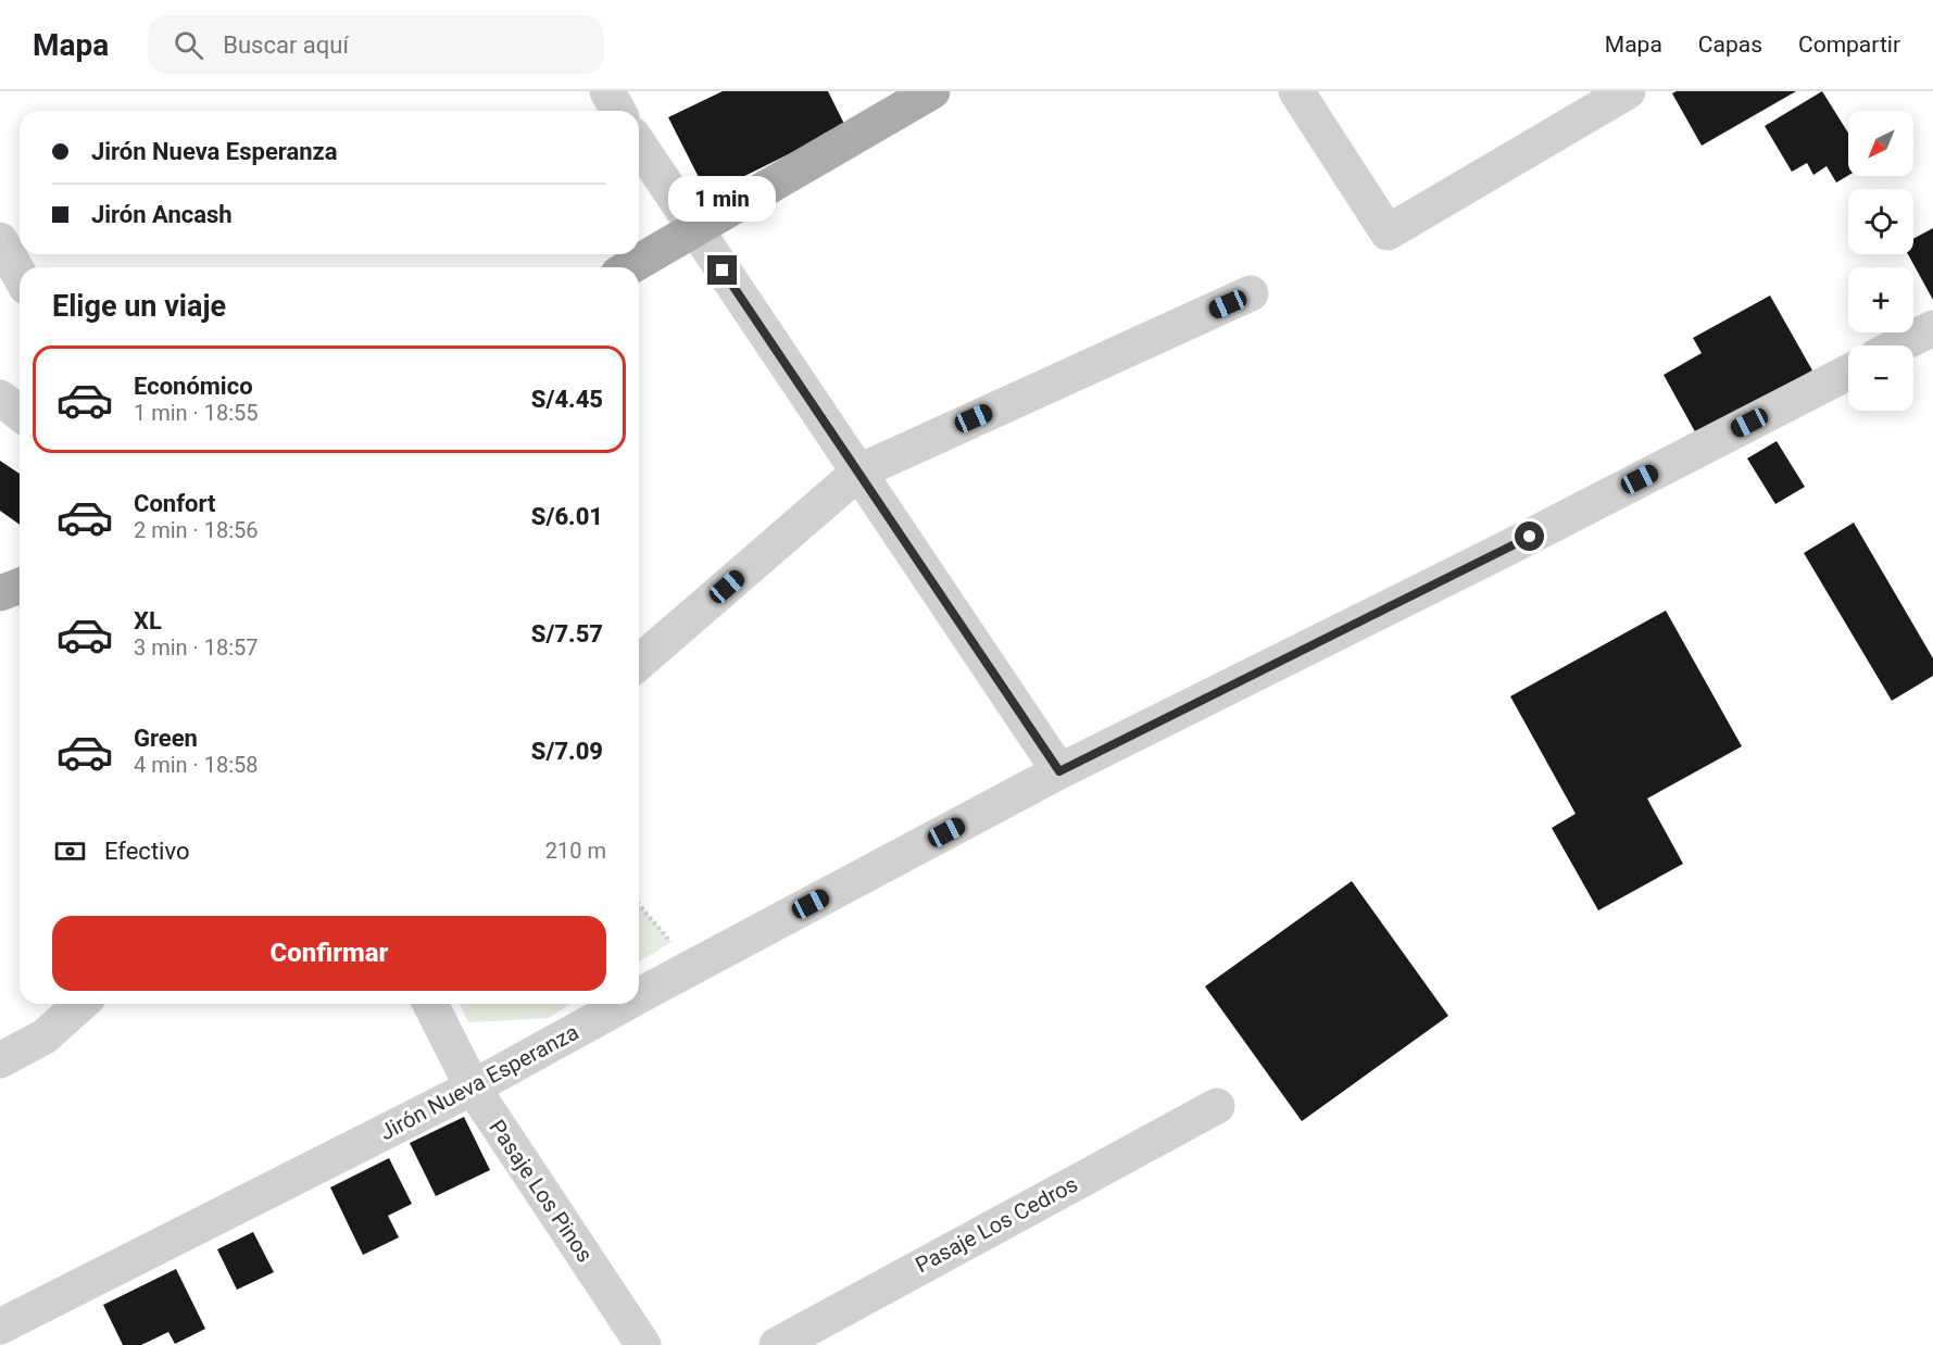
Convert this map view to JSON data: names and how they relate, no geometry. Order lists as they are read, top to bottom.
{
  "streets": {
    "street": ["Jirón Nueva Esperanza", "Pasaje Los Pinos", "Pasaje Los Cedros"]
  },
  "crossings": [
    ["Jirón Nueva Esperanza", "Pasaje Los Pinos"]
  ],
  "north": "bottom left",
  "page": {
    "header": "Mapa",
    "search": "Buscar aquí",
    "nav": ["Mapa", "Capas", "Compartir"],
    "map_buttons": ["+", "−"],
    "banner": ["Jirón Nueva Esperanza", "Jirón Ancash"],
    "bubble": "1 min",
    "heading": "Elige un viaje",
    "list": [
      {
        "name": "Económico",
        "note": "1 min · 18:55",
        "value": "S/4.45"
      },
      {
        "name": "Confort",
        "note": "2 min · 18:56",
        "value": "S/6.01"
      },
      {
        "name": "XL",
        "note": "3 min · 18:57",
        "value": "S/7.57"
      },
      {
        "name": "Green",
        "note": "4 min · 18:58",
        "value": "S/7.09"
      }
    ],
    "pay": ["Efectivo", "210 m"],
    "buttons": "Confirmar"
  }
}
